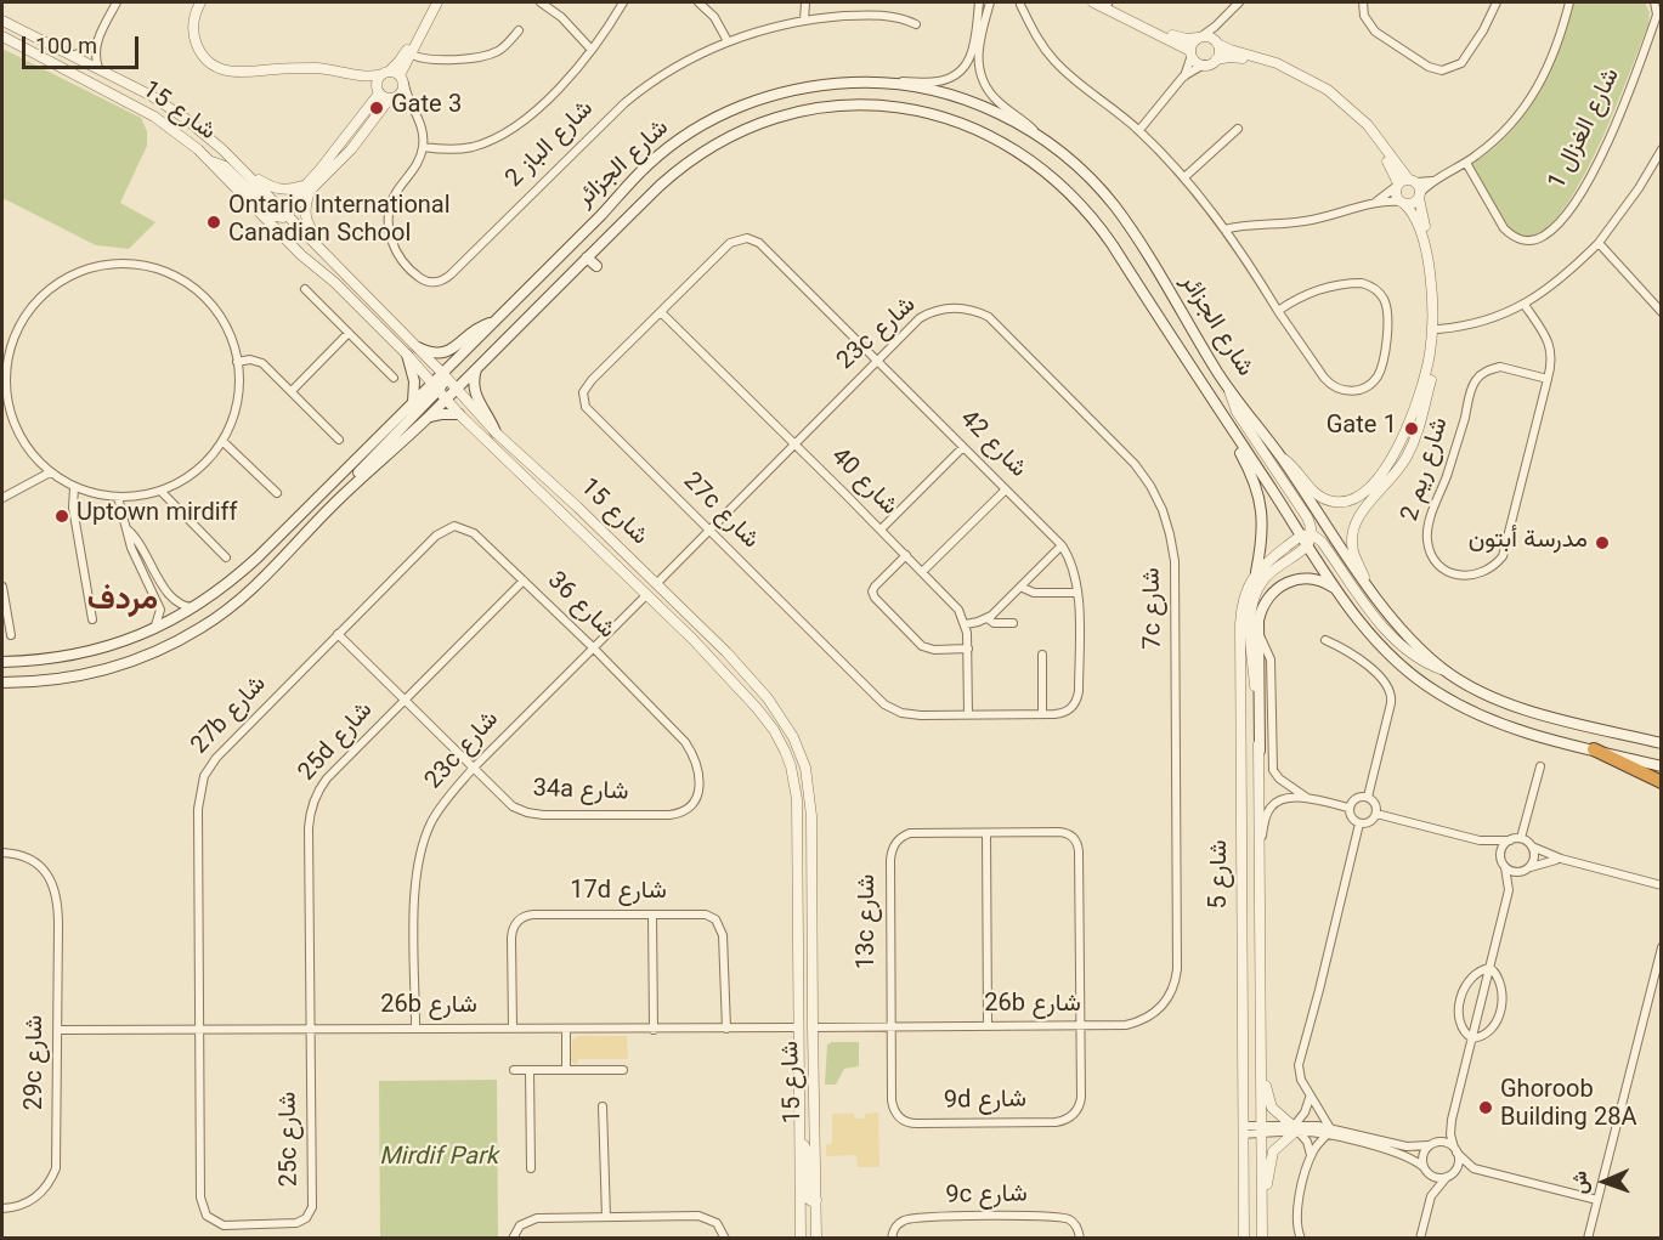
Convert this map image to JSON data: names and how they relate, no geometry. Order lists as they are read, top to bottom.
{
  "streets": {
    "main road": ["شارع الجزائر"],
    "street": [
      "شارع 15",
      "شارع الغزال 1",
      "شارع الباز 2",
      "23c شارع",
      "شارع 42",
      "شارع ريم 2",
      "شارع 40",
      "27c شارع",
      "شارع 36",
      "7c شارع",
      "27b شارع",
      "25d شارع",
      "34a شارع",
      "شارع 5",
      "17d شارع",
      "13c شارع",
      "26b شارع",
      "29c شارع",
      "9d شارع",
      "25c شارع",
      "9c شارع"
    ]
  },
  "crossings": [
    ["شارع 15", "شارع الجزائر"],
    ["شارع 15", "23c شارع"],
    ["شارع 15", "26b شارع"],
    ["شارع الجزائر", "شارع 5"],
    ["23c شارع", "شارع 42"],
    ["23c شارع", "شارع 40"],
    ["23c شارع", "27c شارع"],
    ["23c شارع", "شارع 36"],
    ["23c شارع", "7c شارع"],
    ["23c شارع", "34a شارع"],
    ["23c شارع", "26b شارع"],
    ["شارع 42", "27c شارع"],
    ["شارع 40", "27c شارع"],
    ["شارع 36", "27b شارع"],
    ["شارع 36", "25d شارع"],
    ["شارع 36", "34a شارع"],
    ["7c شارع", "26b شارع"],
    ["27b شارع", "34a شارع"],
    ["27b شارع", "26b شارع"],
    ["27b شارع", "25c شارع"],
    ["25d شارع", "34a شارع"],
    ["25d شارع", "26b شارع"],
    ["25d شارع", "25c شارع"],
    ["17d شارع", "26b شارع"],
    ["13c شارع", "26b شارع"],
    ["13c شارع", "9d شارع"],
    ["26b شارع", "29c شارع"],
    ["26b شارع", "9d شارع"],
    ["26b شارع", "25c شارع"]
  ],
  "districts": ["مردف"],
  "parks": ["Mirdif Park"],
  "places": [
    "Gate 3",
    "Ontario International Canadian School",
    "Gate 1",
    "Uptown mirdiff",
    "مدرسة أبتون",
    "Ghoroob Building 28A"
  ],
  "scale_bar": "100 m",
  "north": "left"
}
